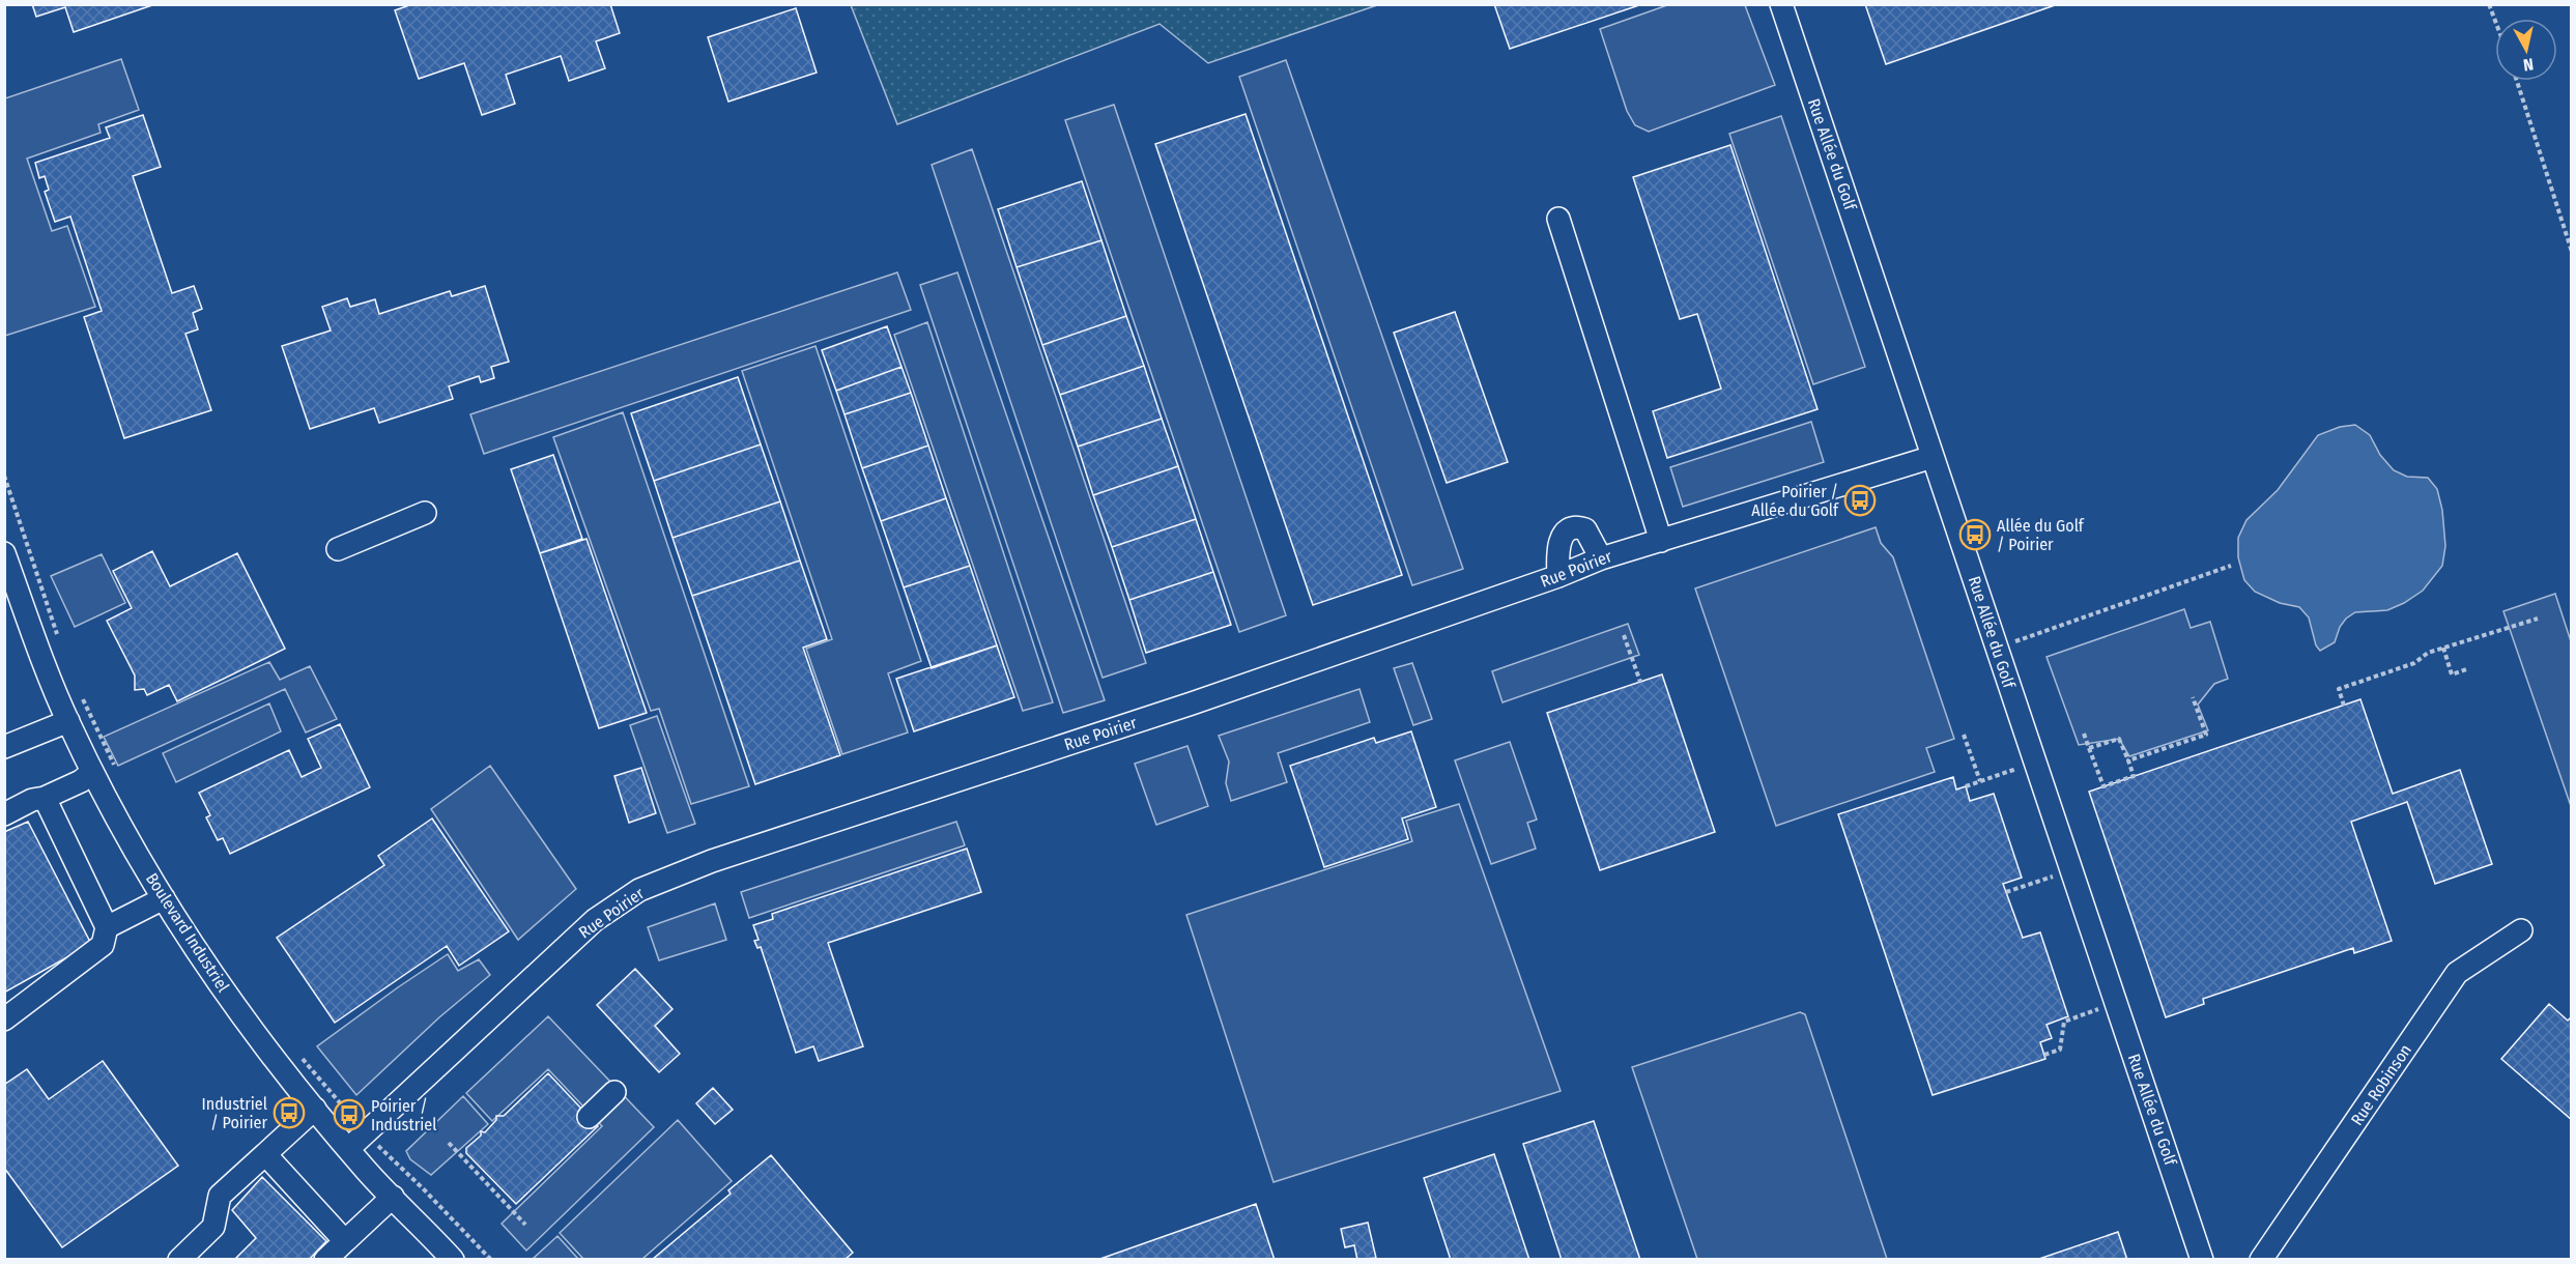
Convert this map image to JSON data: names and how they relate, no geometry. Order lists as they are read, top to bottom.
{
  "streets": {
    "street": [
      "Rue Allée du Golf",
      "Rue Poirier",
      "Boulevard Industriel",
      "Rue Robinson"
    ]
  },
  "crossings": [
    ["Rue Allée du Golf", "Rue Poirier"],
    ["Rue Poirier", "Boulevard Industriel"]
  ],
  "places": {
    "bus stop": [
      "Poirier / Allée du Golf",
      "Allée du Golf / Poirier",
      "Industriel / Poirier",
      "Poirier / Industriel"
    ]
  },
  "north": "bottom"
}
